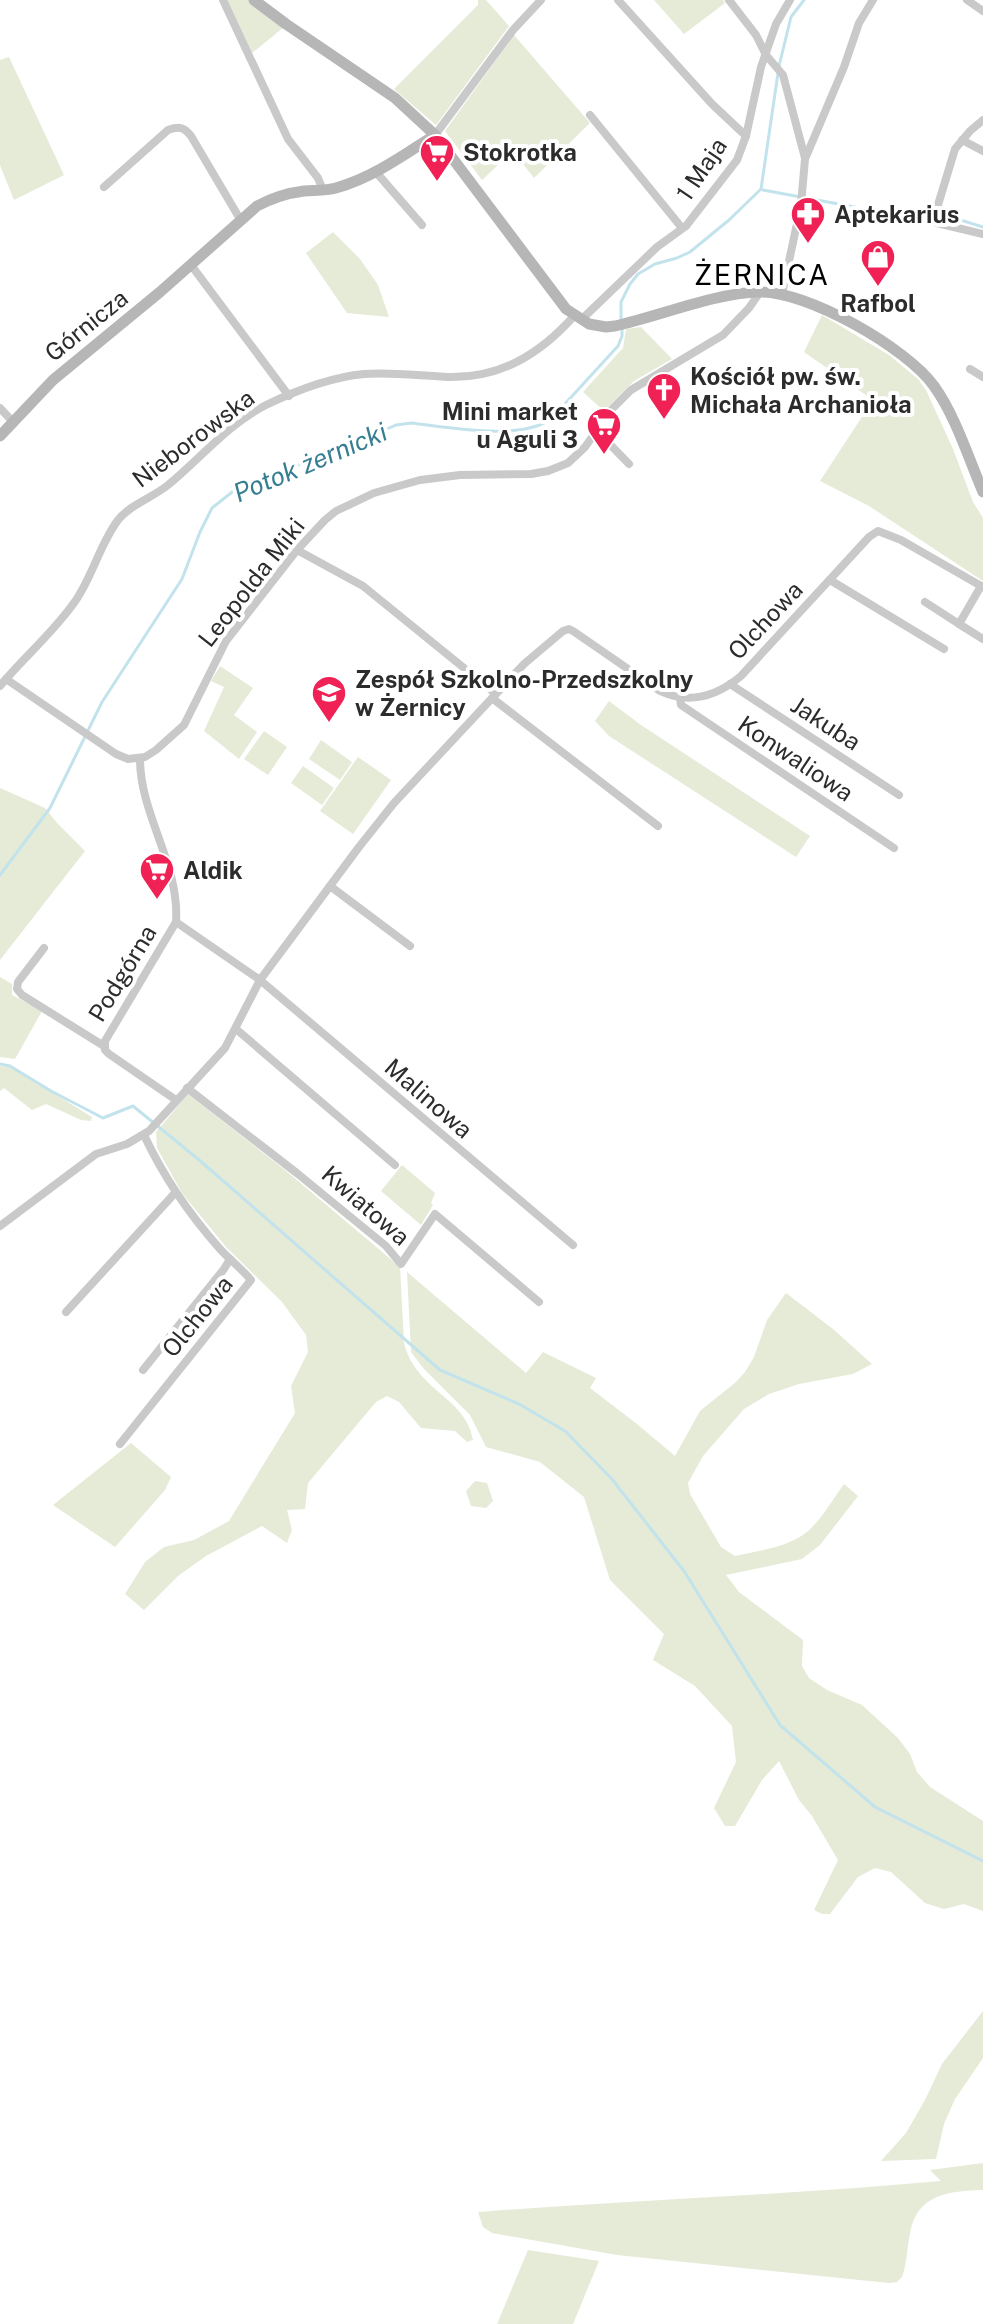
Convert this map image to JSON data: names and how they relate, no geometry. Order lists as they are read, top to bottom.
{
  "streets": {
    "street": [
      "1 Maja",
      "Górnicza",
      "Nieborowska",
      "Leopolda Miki",
      "Olchowa",
      "Jakuba",
      "Konwaliowa",
      "Podgórna",
      "Malinowa",
      "Kwiatowa"
    ]
  },
  "crossings": [
    ["1 Maja", "Nieborowska"],
    ["Leopolda Miki", "Podgórna"],
    ["Olchowa", "Jakuba"],
    ["Olchowa", "Konwaliowa"],
    ["Podgórna", "Malinowa"]
  ],
  "districts": ["ŻERNICA"],
  "water": ["Potok żernicki"],
  "places": {
    "supermarket": ["Stokrotka", "Mini market u Aguli 3", "Aldik"],
    "pharmacy": ["Aptekarius"],
    "shop": ["Rafbol"],
    "church": ["Kościół pw. św. Michała Archanioła"],
    "school or university": ["Zespół Szkolno-Przedszkolny w Żernicy"]
  }
}
